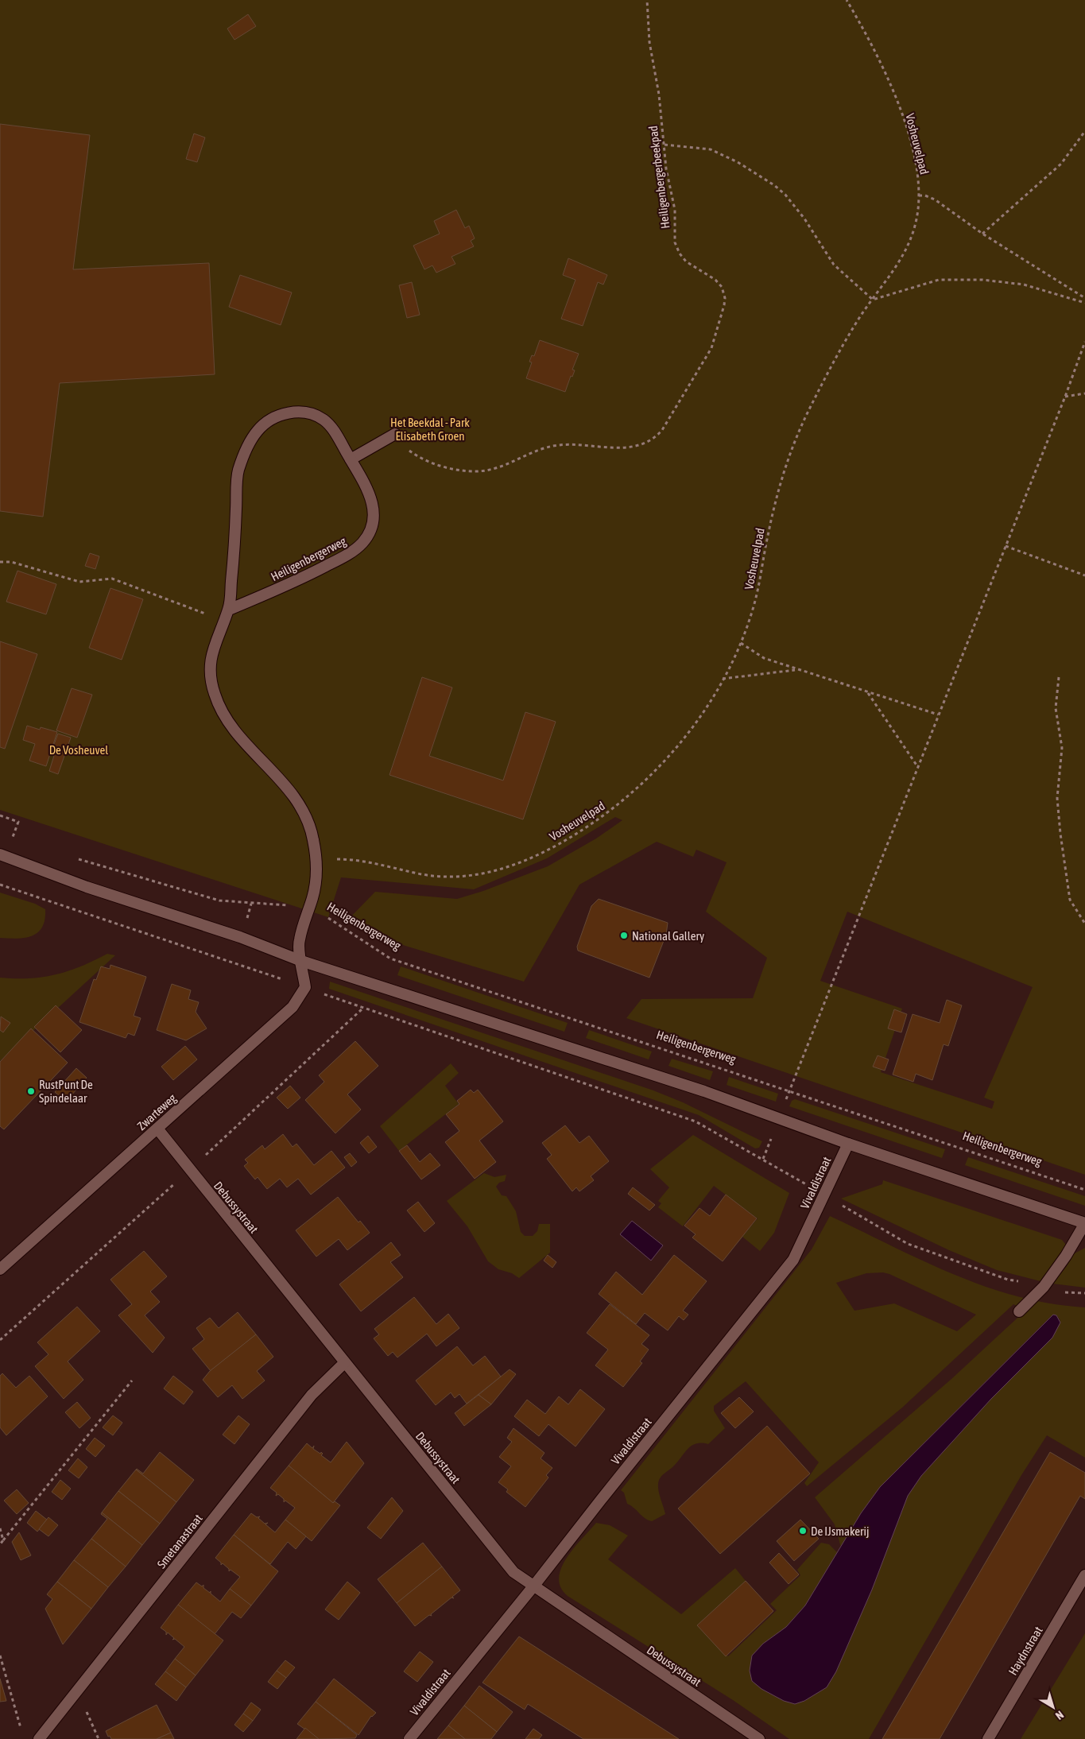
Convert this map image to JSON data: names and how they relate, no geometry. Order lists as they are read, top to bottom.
{
  "streets": {
    "street": [
      "Heiligenbergerweg",
      "Zwarteweg",
      "Vivaldistraat",
      "Debussystraat",
      "Smetanastraat",
      "Haydnstraat"
    ],
    "path": ["Vosheuvelpad", "Heiligenbergerbeekpad"]
  },
  "crossings": [
    ["Vosheuvelpad", "Heiligenbergerweg"],
    ["Zwarteweg", "Debussystraat"],
    ["Vivaldistraat", "Debussystraat"],
    ["Debussystraat", "Smetanastraat"]
  ],
  "parks": ["Het Beekdal - Park Elisabeth Groen", "De Vosheuvel"],
  "places": ["National Gallery", "RustPunt De Spindelaar", "De IJsmakerij"],
  "north": "bottom right"
}
